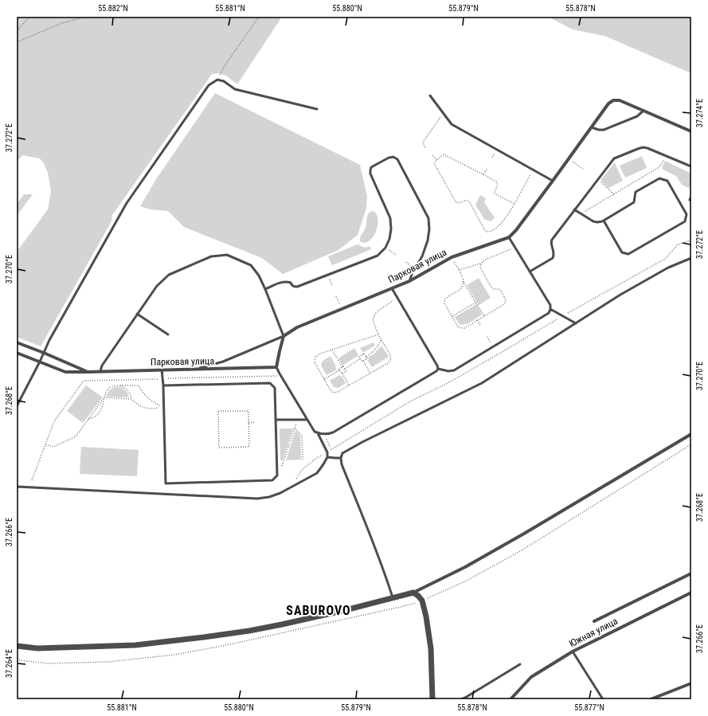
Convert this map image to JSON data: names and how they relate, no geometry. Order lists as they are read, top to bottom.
{
  "streets": {
    "street": ["Парковая улица", "Южная улица"]
  },
  "districts": ["SABUROVO"],
  "coordinates": [
    "55.882°N",
    "55.881°N",
    "55.880°N",
    "55.879°N",
    "55.878°N",
    "37.274°E",
    "37.272°E",
    "37.270°E",
    "37.268°E",
    "37.266°E",
    "37.264°E",
    "55.877°N"
  ]
}
